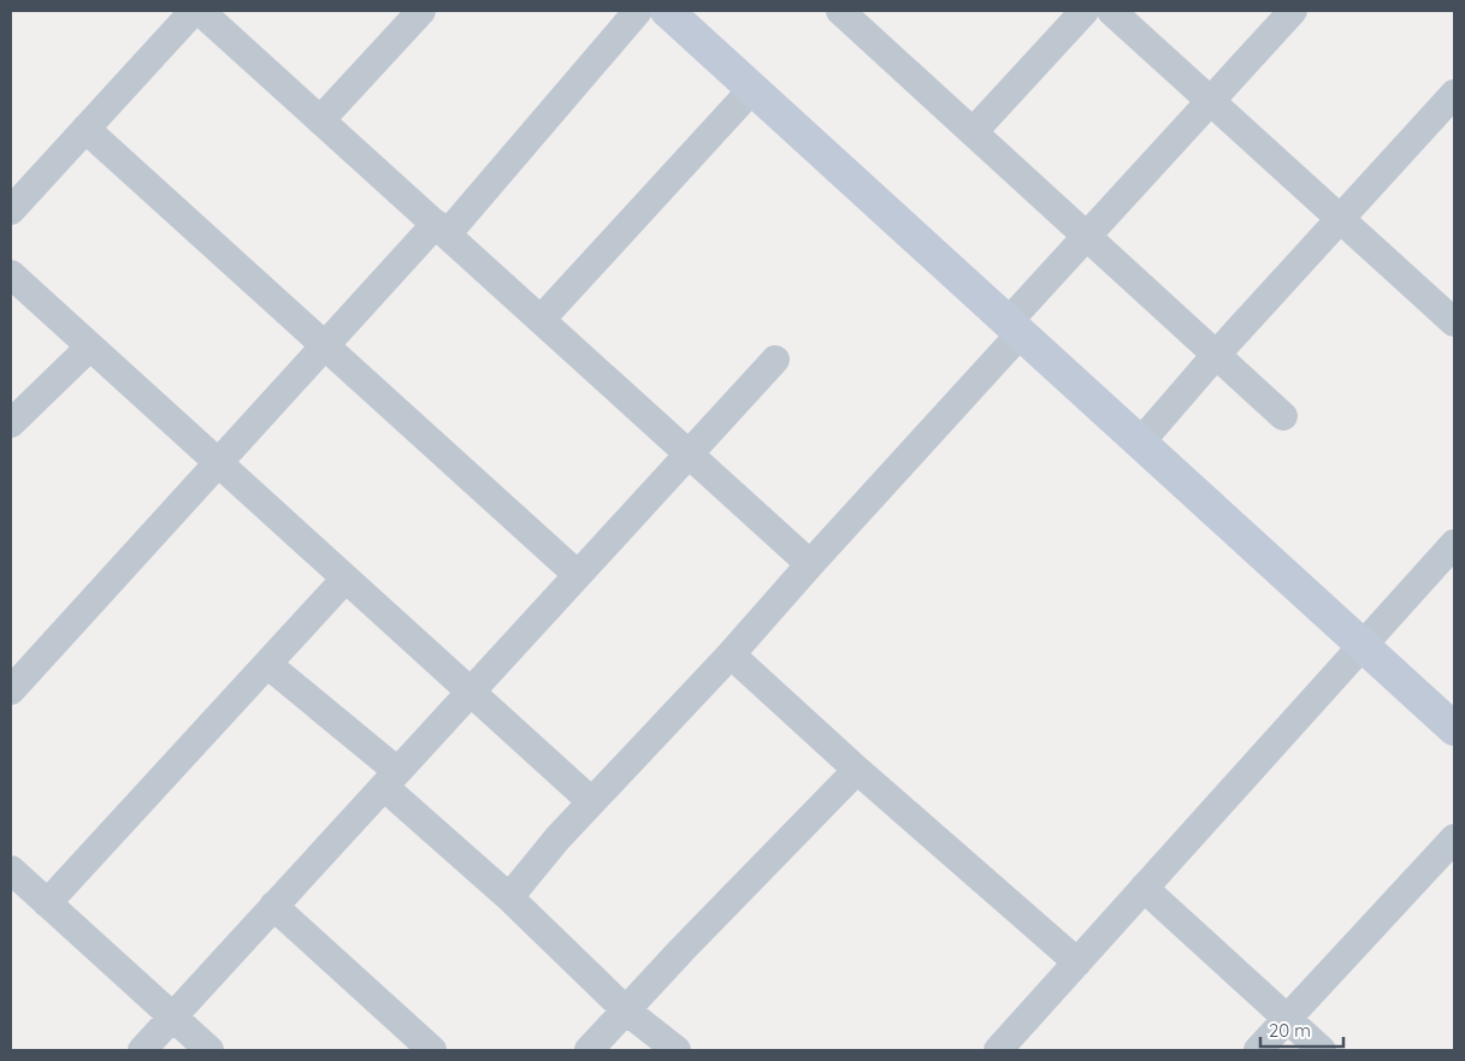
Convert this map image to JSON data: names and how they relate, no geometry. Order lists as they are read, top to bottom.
{
  "scale_bar": "20 m"
}
